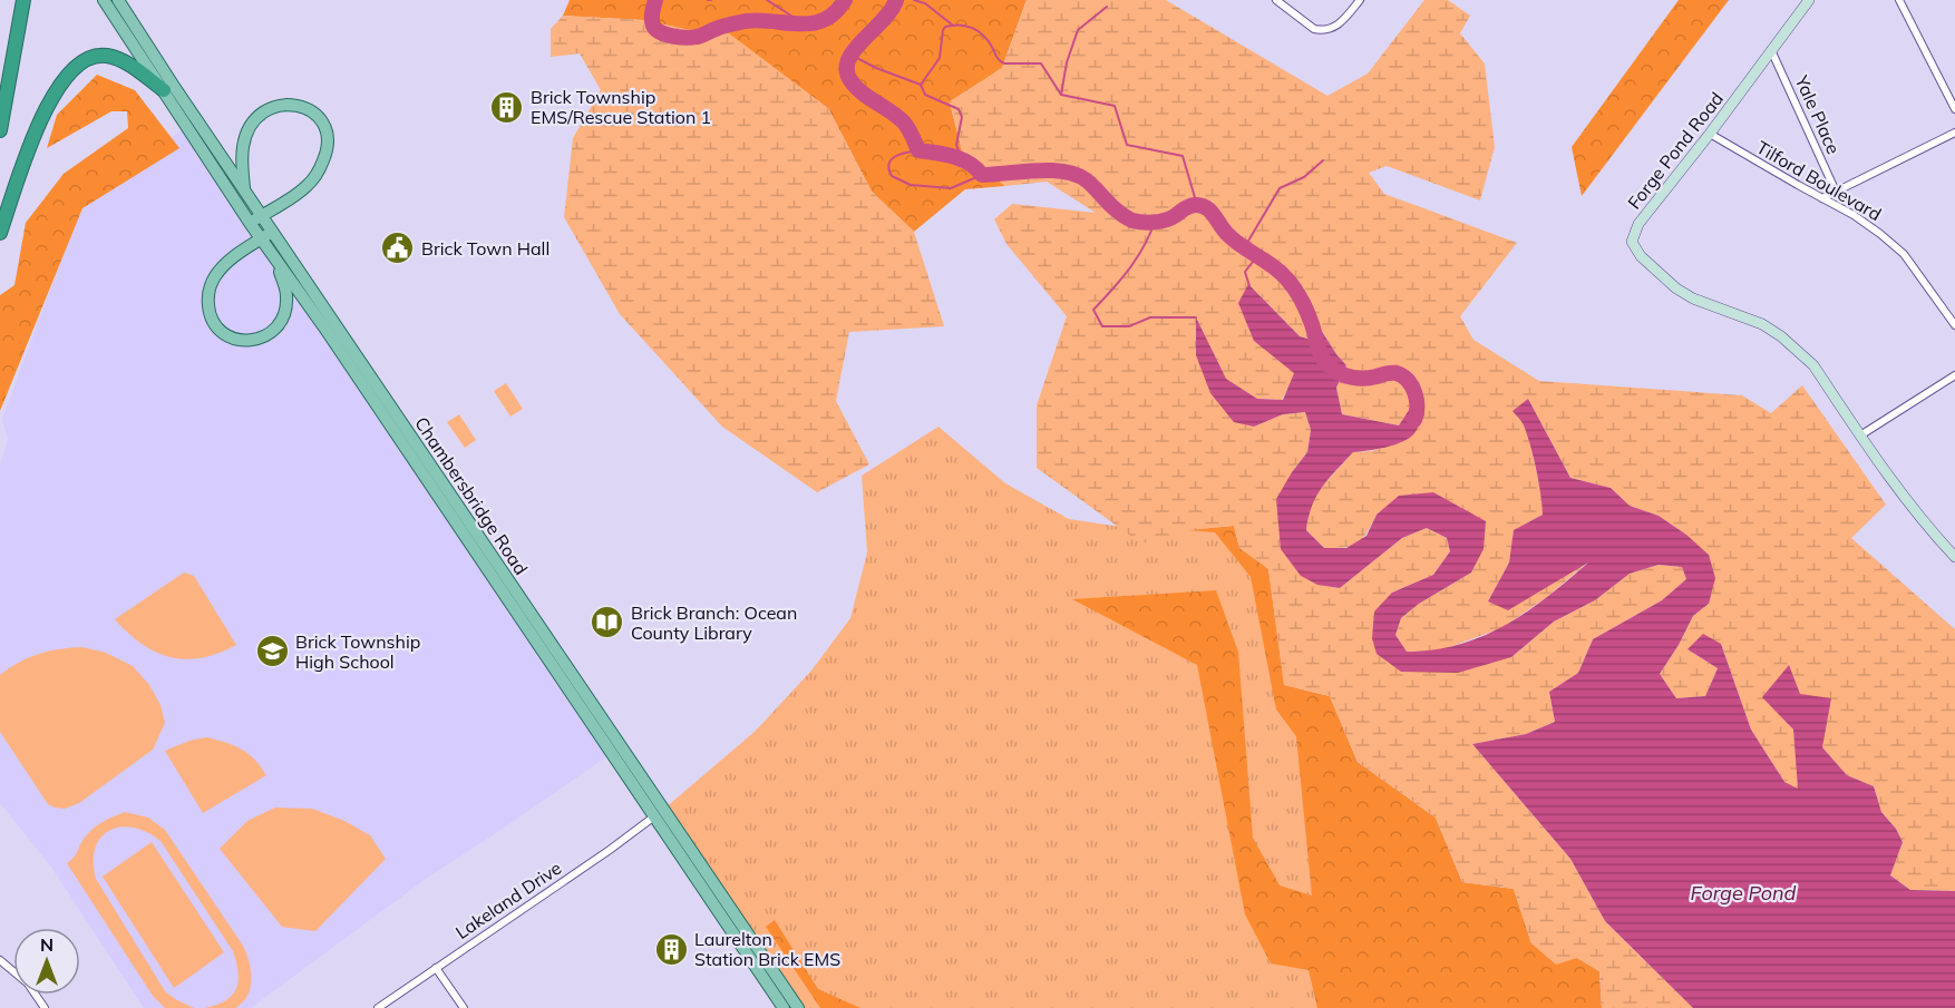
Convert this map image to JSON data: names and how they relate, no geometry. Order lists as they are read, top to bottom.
{
  "streets": {
    "main road": ["Chambersbridge Road"],
    "street": [
      "Yale Place",
      "Forge Pond Road",
      "Tilford Boulevard",
      "Lakeland Drive"
    ]
  },
  "crossings": [
    ["Yale Place", "Forge Pond Road"],
    ["Forge Pond Road", "Tilford Boulevard"],
    ["Chambersbridge Road", "Lakeland Drive"]
  ],
  "water": ["Forge Pond"],
  "places": {
    "building": ["Brick Township EMS/Rescue Station 1", "Laurelton Station Brick EMS"],
    "public building": ["Brick Town Hall"],
    "library": ["Brick Branch: Ocean County Library"],
    "school or university": ["Brick Township High School"]
  },
  "north": "top"
}
